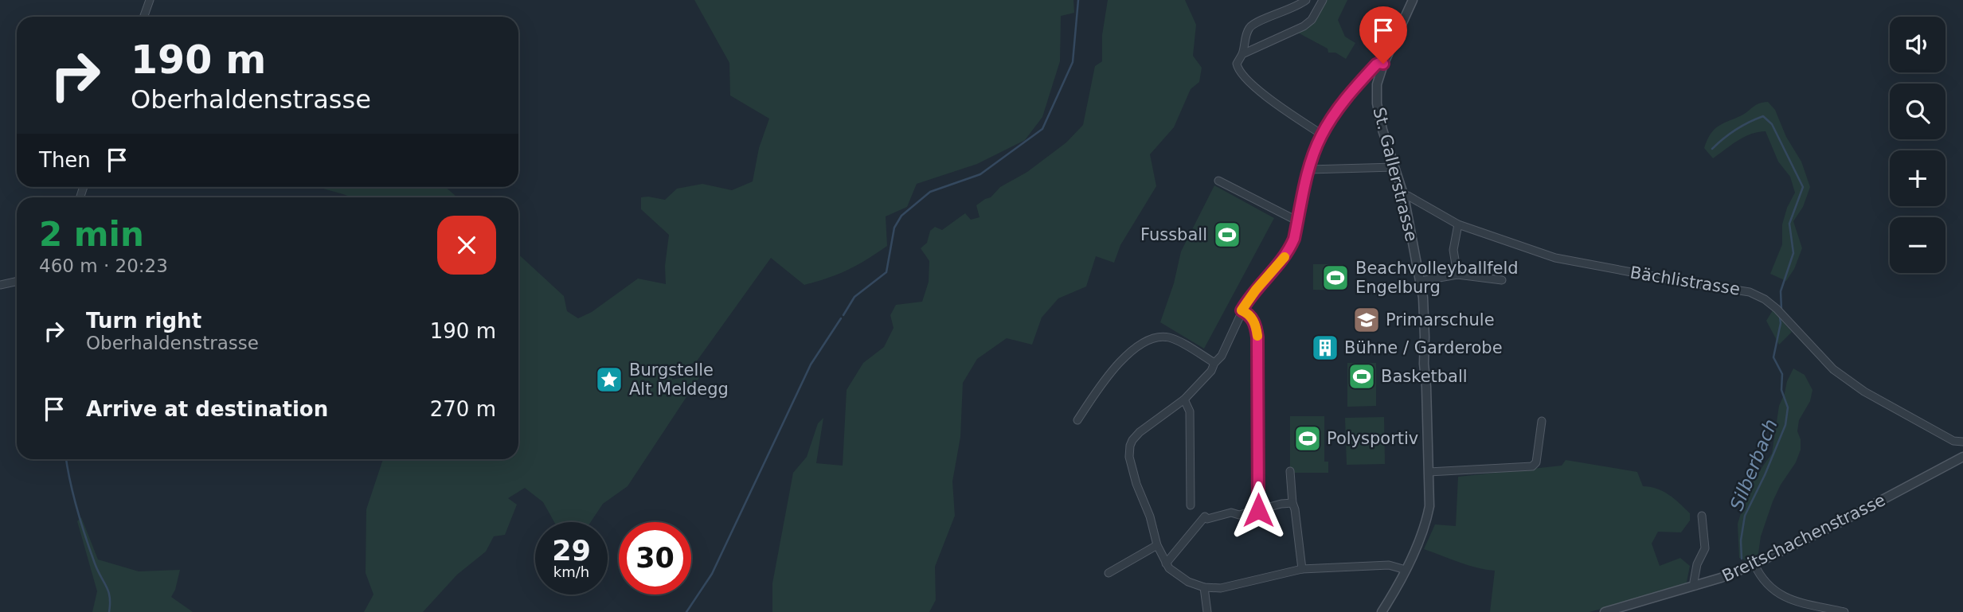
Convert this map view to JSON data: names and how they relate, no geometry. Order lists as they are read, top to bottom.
{
  "streets": {
    "street": ["St. Gallerstrasse", "Bächlistrasse", "Breitschachenstrasse"]
  },
  "crossings": [
    ["St. Gallerstrasse", "Bächlistrasse"]
  ],
  "water": ["Silberbach"],
  "places": {
    "sports": [
      "Fussball",
      "Beachvolleyballfeld Engelburg",
      "Basketball",
      "Polysportiv"
    ],
    "school or university": ["Primarschule"],
    "building": ["Bühne / Garderobe"],
    "place": ["Burgstelle Alt Meldegg"]
  },
  "page": {
    "map_buttons": ["+", "−"],
    "turn": ["190 m", "Oberhaldenstrasse"],
    "then": "Then",
    "heading": ["2 min", "460 m · 20:23"],
    "list": [
      {
        "name": "Turn right",
        "note": "Oberhaldenstrasse",
        "value": "190 m"
      },
      {
        "name": "Arrive at destination",
        "value": "270 m"
      }
    ],
    "speed": "29 km/h",
    "limit": "30"
  }
}
